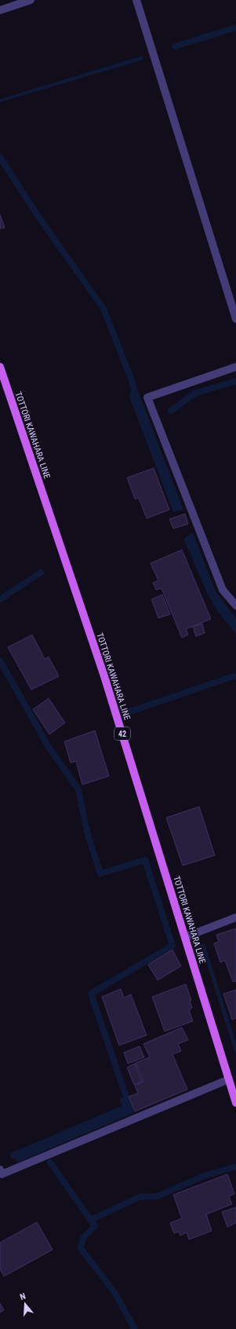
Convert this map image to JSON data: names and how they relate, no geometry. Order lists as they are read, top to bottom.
{
  "streets": {
    "main road": ["TOTTORI KAWAHARA LINE", "42"]
  },
  "north": "top"
}
